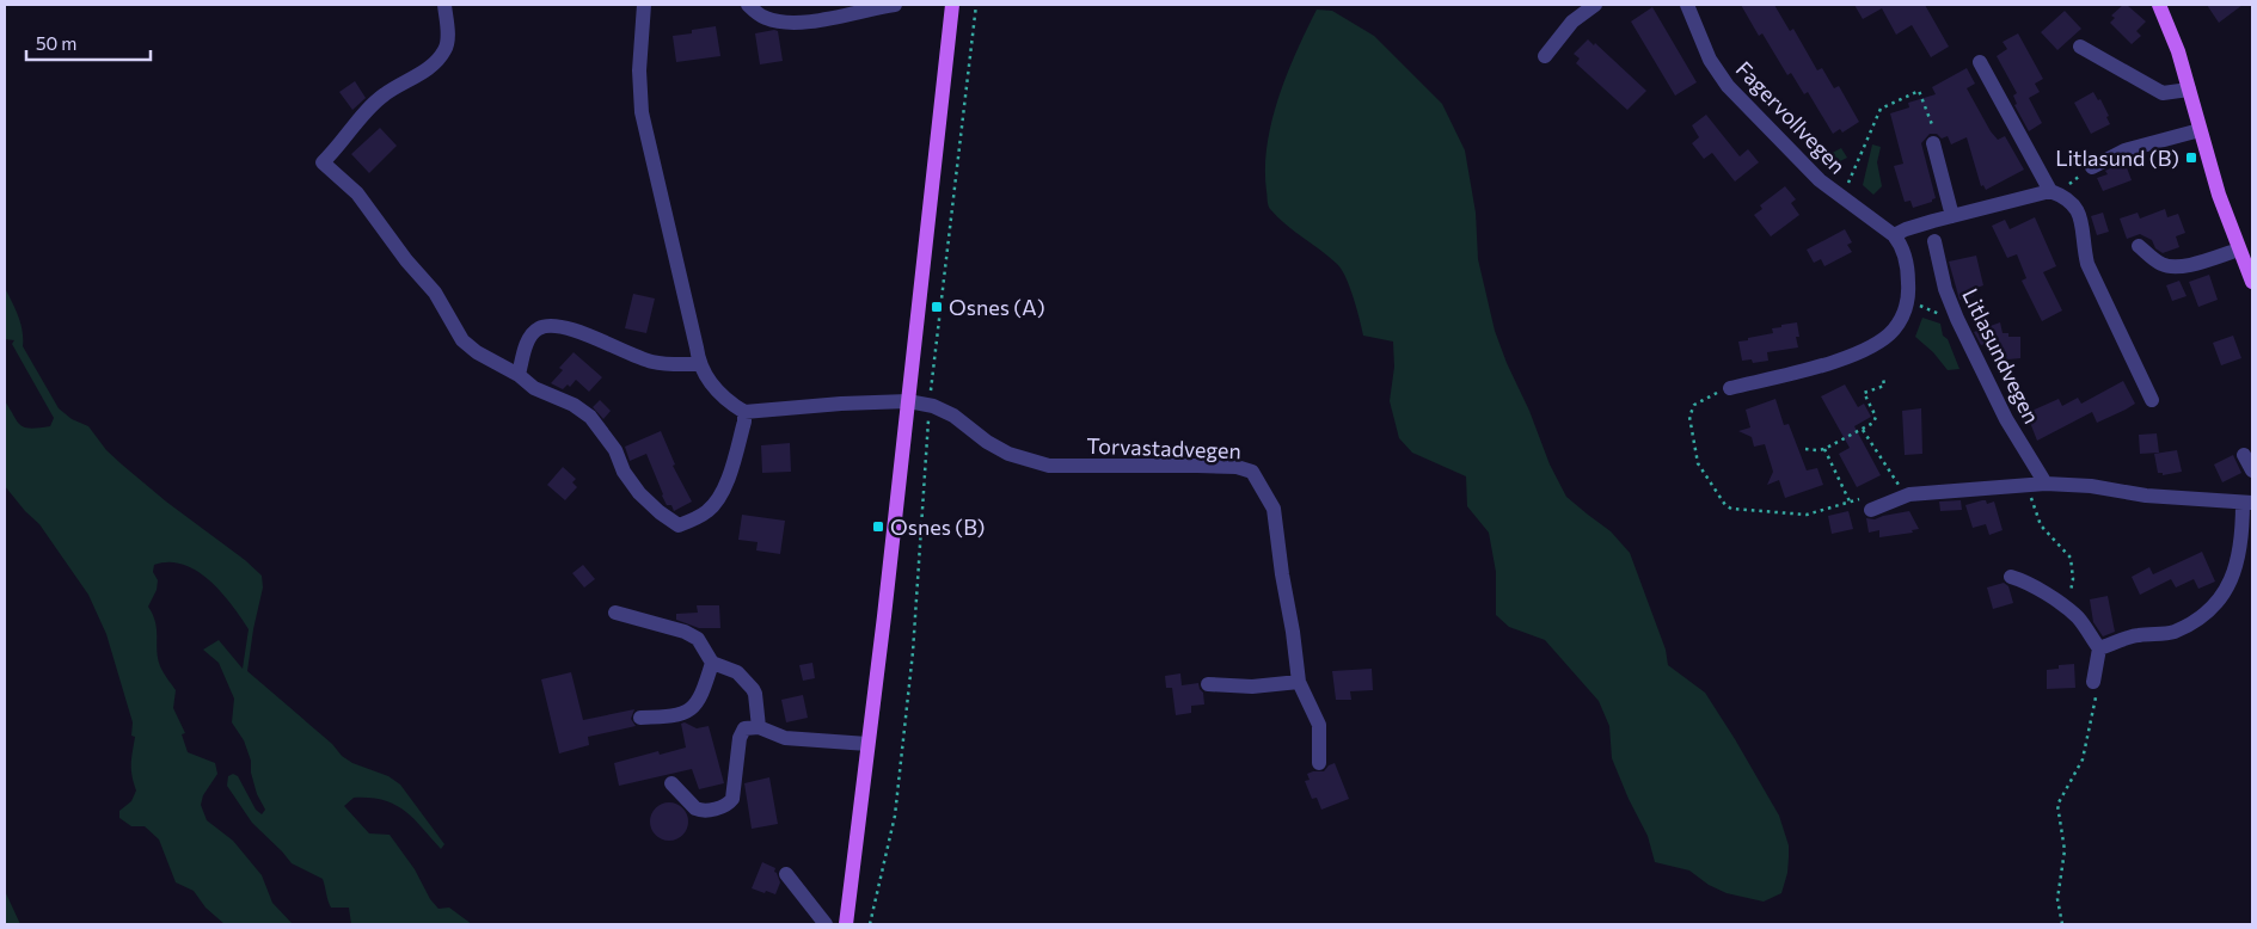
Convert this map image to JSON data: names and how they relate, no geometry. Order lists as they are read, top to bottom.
{
  "streets": {
    "street": ["Fagervollvegen", "Litlasundvegen", "Torvastadvegen"]
  },
  "places": {
    "transit": ["Litlasund (B)", "Osnes (A)", "Osnes (B)"]
  },
  "scale_bar": "50 m"
}
